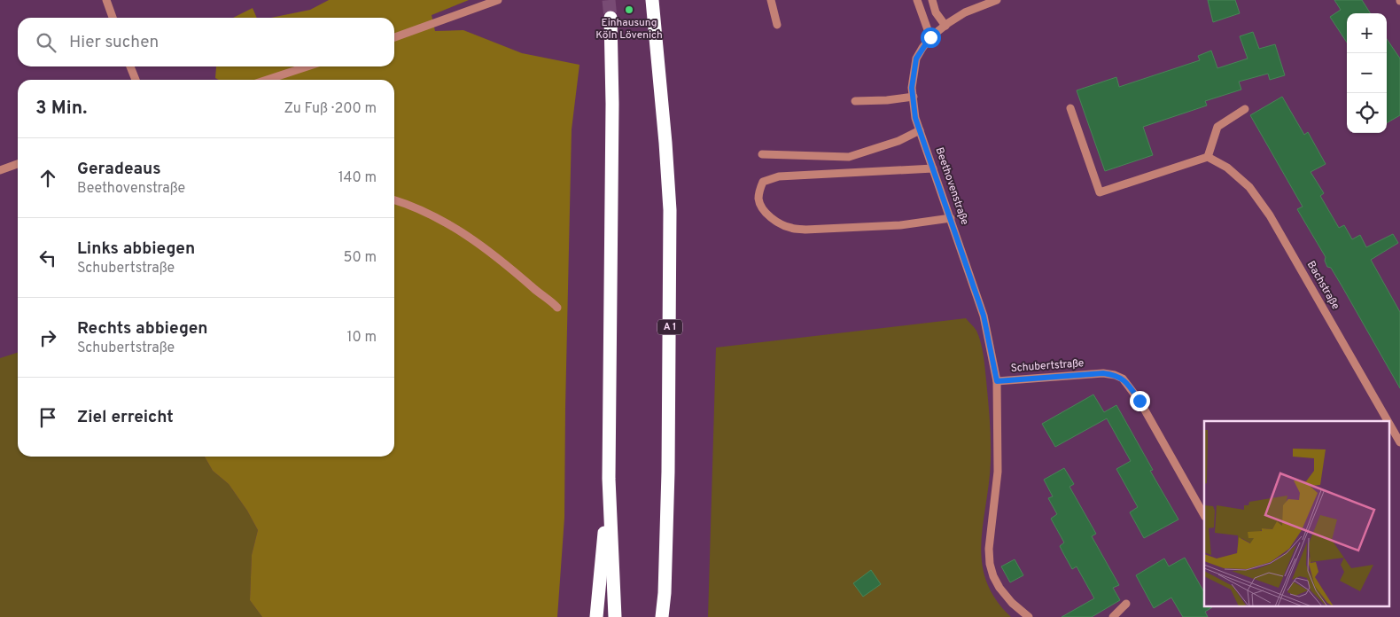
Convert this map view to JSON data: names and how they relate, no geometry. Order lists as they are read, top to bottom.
{
  "streets": {
    "highway": ["A 1"],
    "street": ["Beethovenstraße", "Bachstraße", "Schubertstraße"]
  },
  "crossings": [
    ["Beethovenstraße", "Schubertstraße"]
  ],
  "places": ["Einhausung Köln Lövenich"],
  "page": {
    "map_buttons": ["+", "−"],
    "search": "Hier suchen",
    "heading": ["3 Min.", "Zu Fuß · 200 m"],
    "list": [
      ["Geradeaus", "Beethovenstraße", "140 m"],
      ["Links abbiegen", "Schubertstraße", "50 m"],
      ["Rechts abbiegen", "Schubertstraße", "10 m"],
      "Ziel erreicht"
    ]
  }
}
